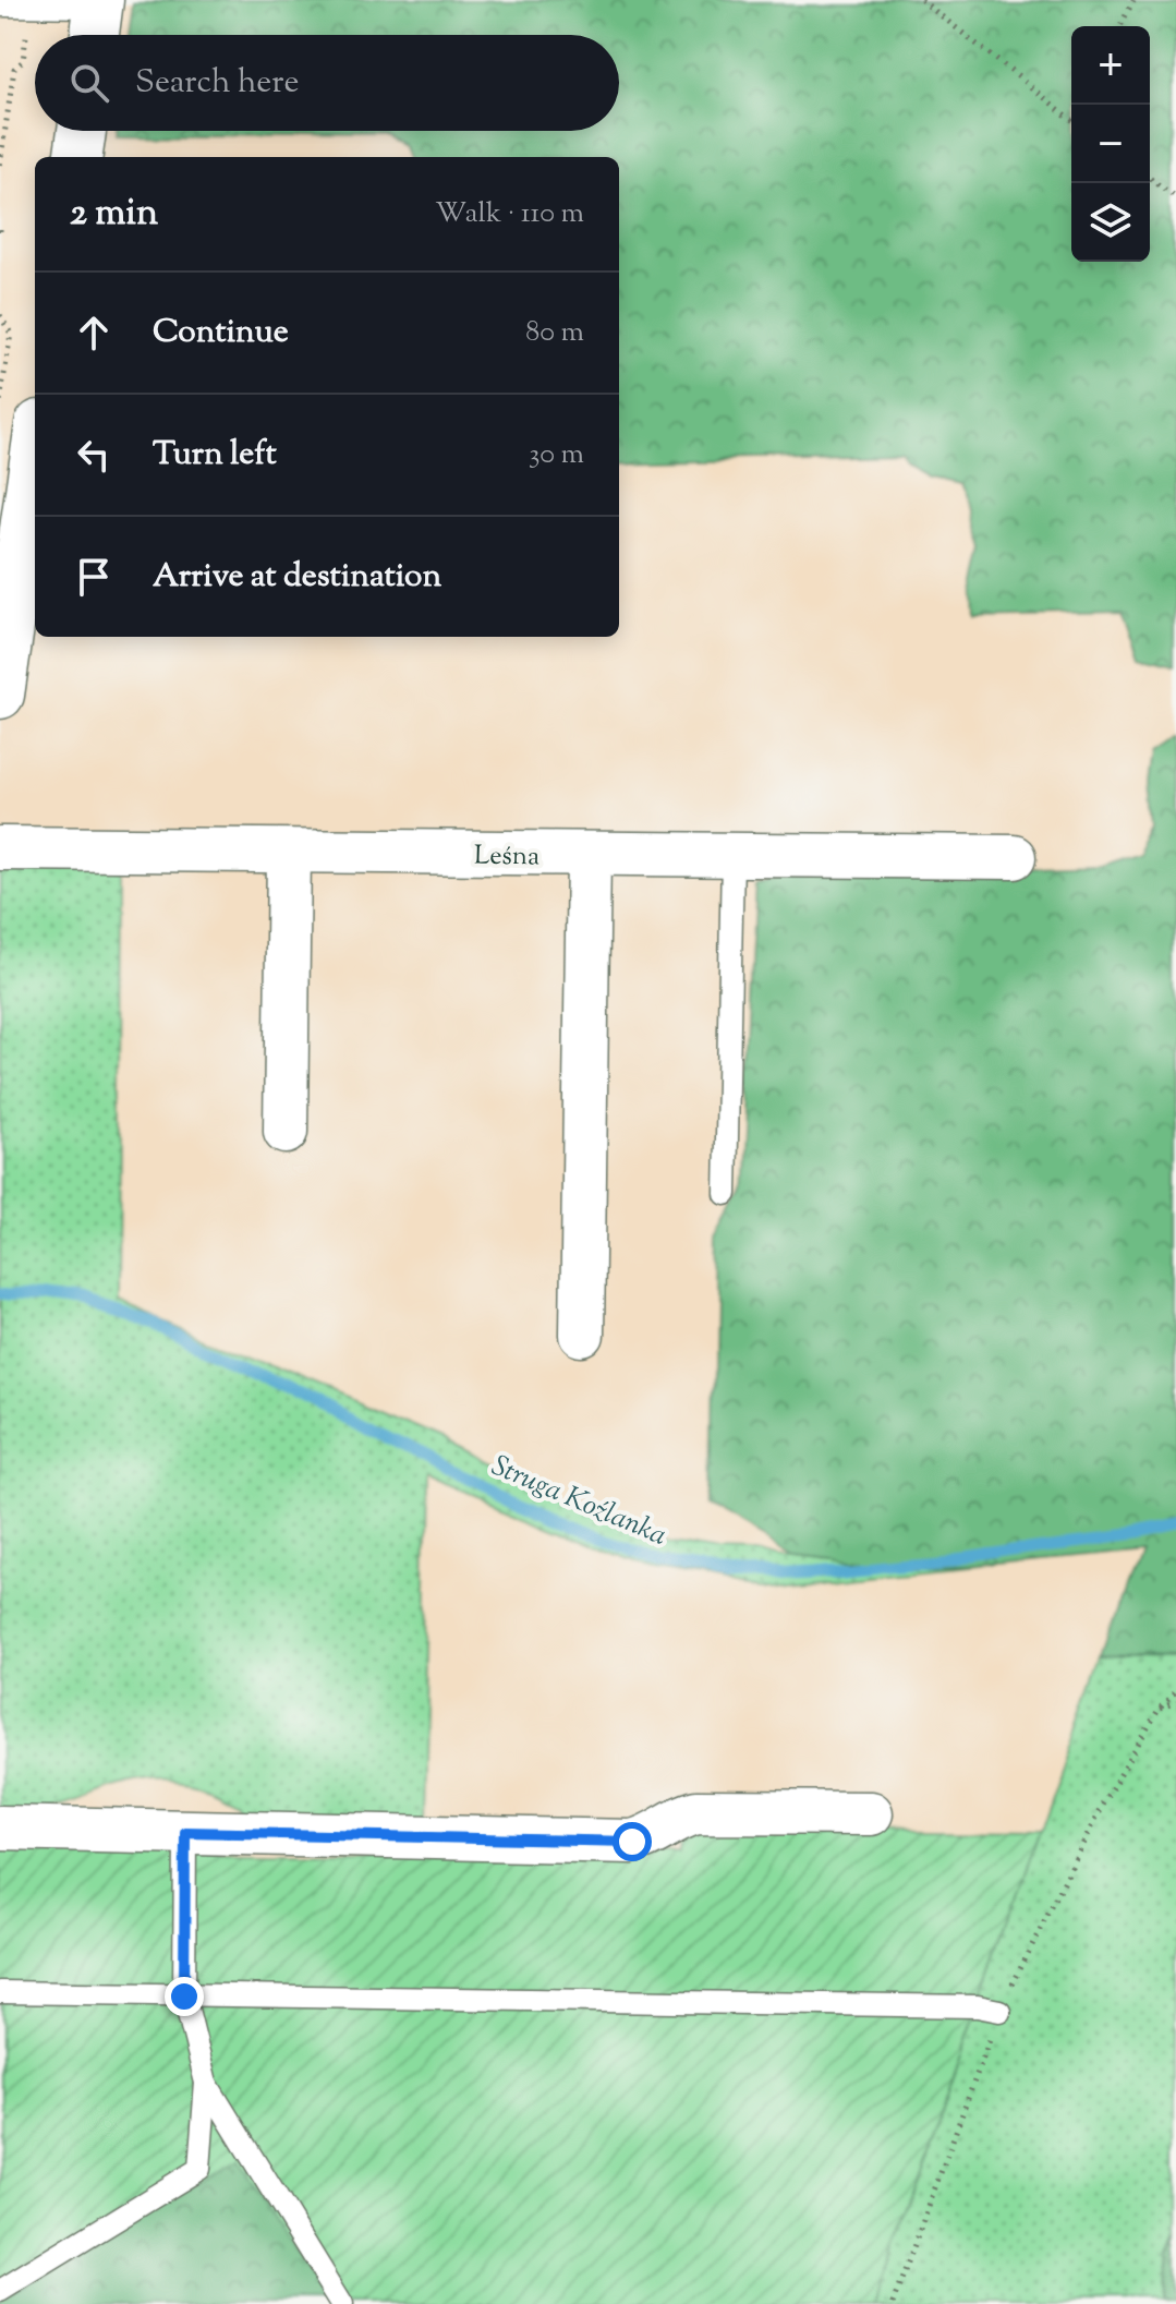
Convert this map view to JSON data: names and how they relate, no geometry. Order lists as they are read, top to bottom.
{
  "streets": {
    "street": ["Leśna"]
  },
  "water": ["Struga Koźlanka"],
  "page": {
    "map_buttons": ["+", "−"],
    "search": "Search here",
    "heading": ["2 min", "Walk · 110 m"],
    "list": [
      ["Continue", "80 m"],
      ["Turn left", "30 m"],
      "Arrive at destination"
    ]
  }
}
